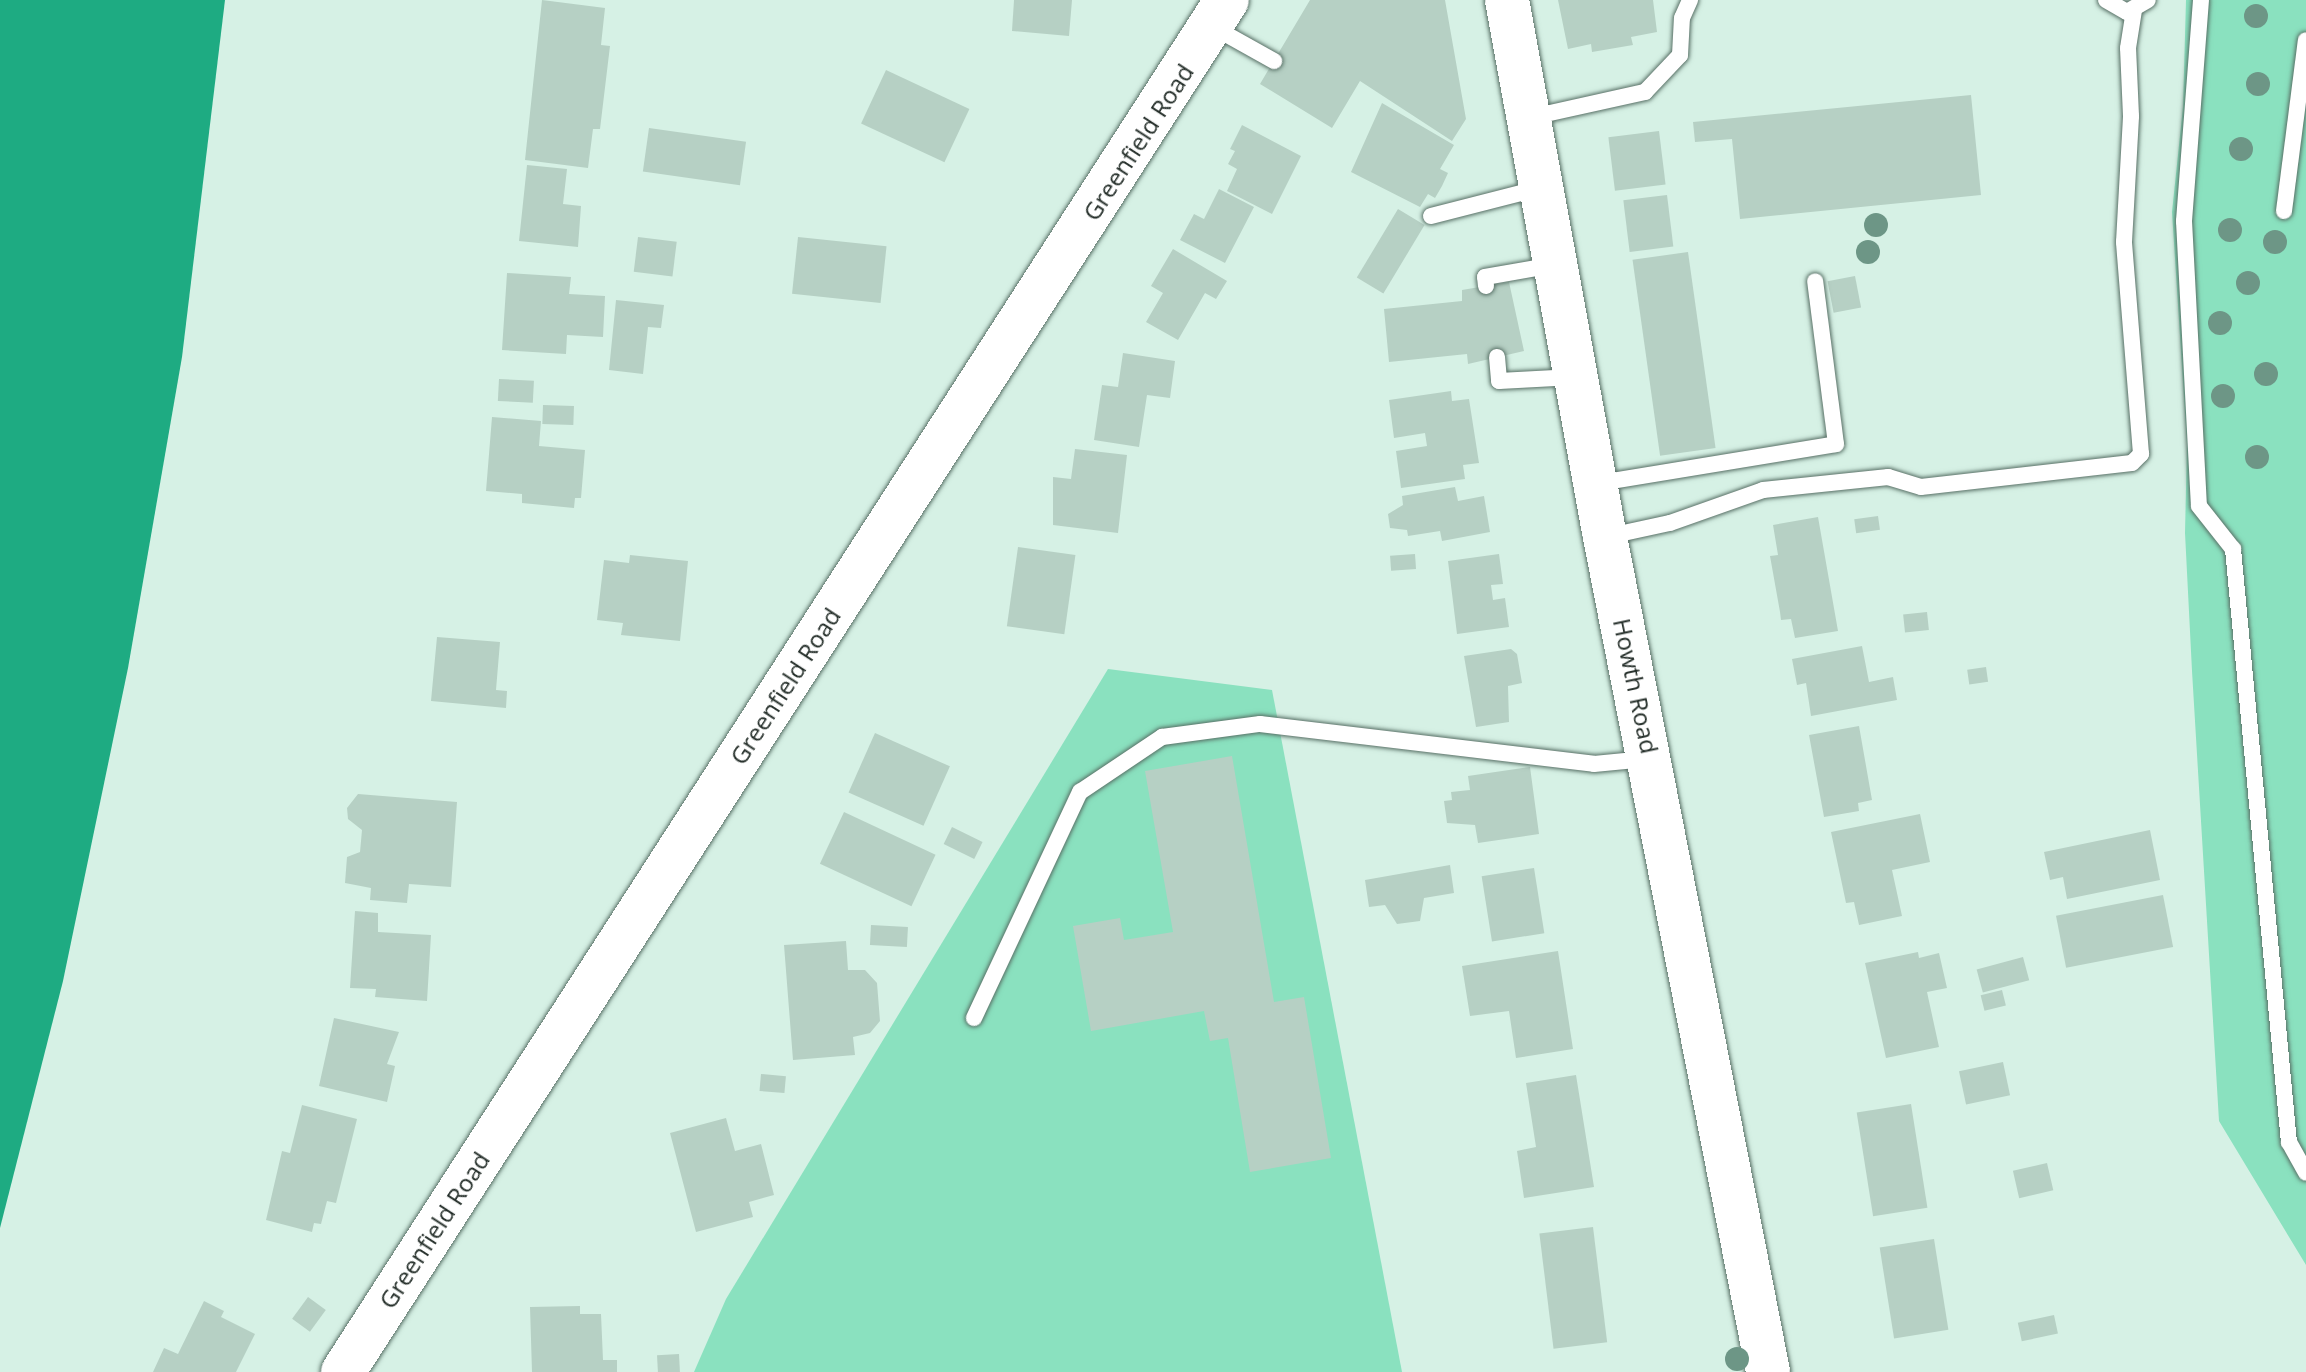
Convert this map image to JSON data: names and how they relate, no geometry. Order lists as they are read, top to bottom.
{
  "streets": {
    "main road": ["Greenfield Road", "Howth Road"]
  }
}
